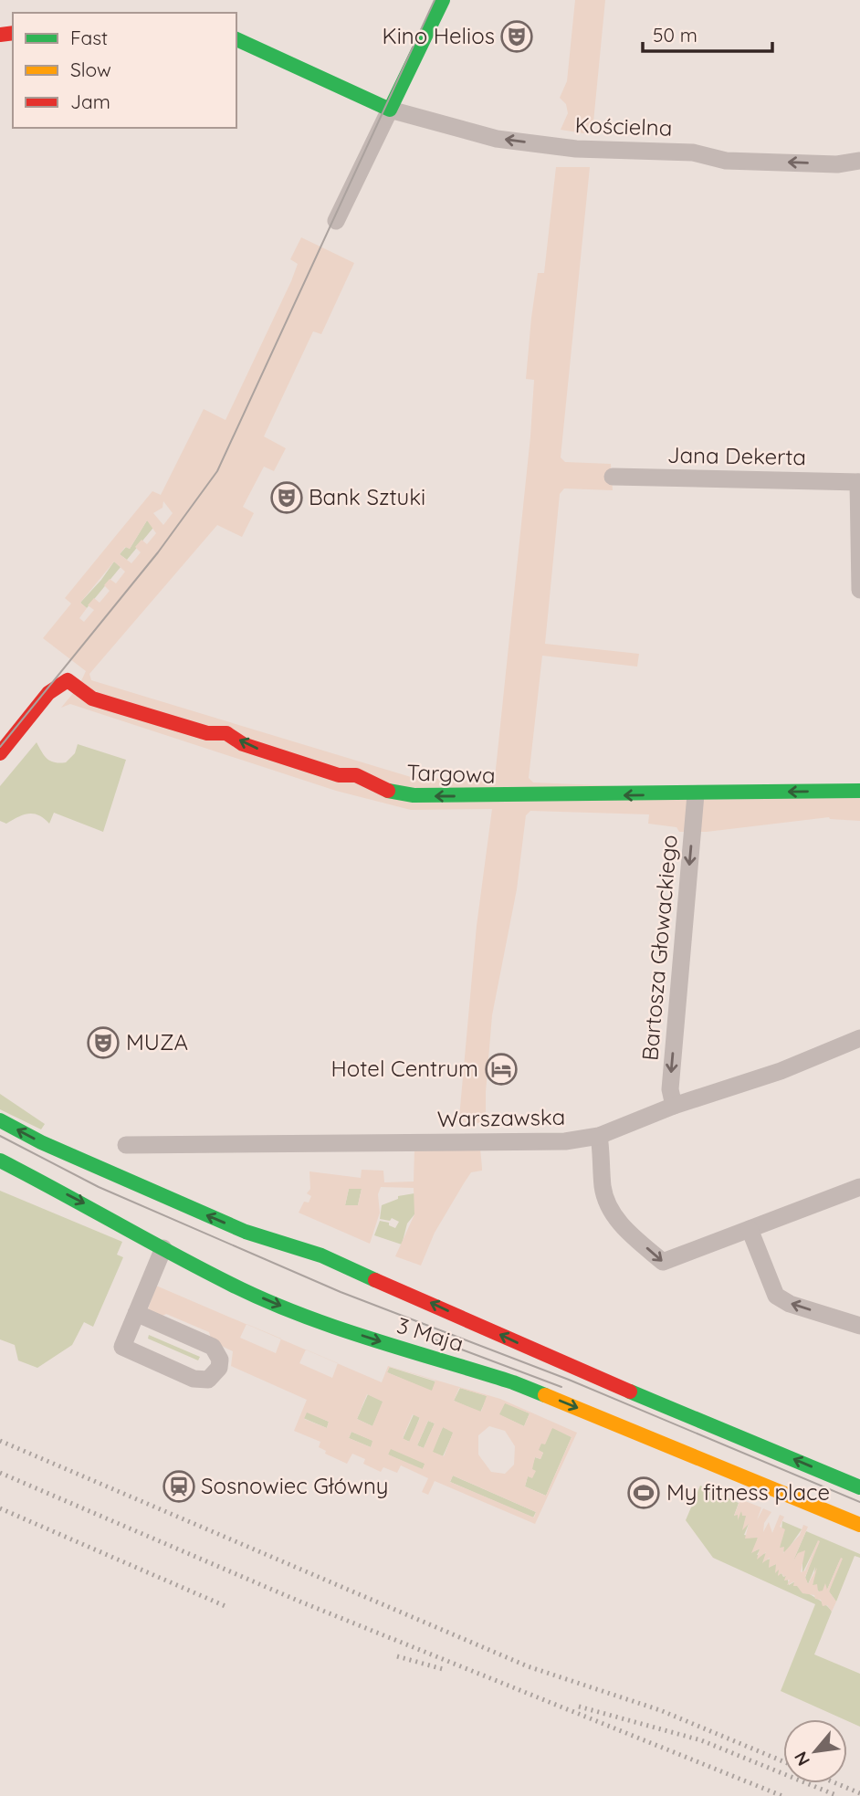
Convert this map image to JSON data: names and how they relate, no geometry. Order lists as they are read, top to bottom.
{
  "streets": {
    "main road": ["Targowa", "3 Maja"],
    "street": [
      "Kościelna",
      "Jana Dekerta",
      "Bartosza Głowackiego",
      "Warszawska"
    ]
  },
  "crossings": [
    ["Targowa", "Bartosza Głowackiego"],
    ["Bartosza Głowackiego", "Warszawska"]
  ],
  "one_way": ["Kościelna", "Targowa", "Bartosza Głowackiego"],
  "places": {
    "theatre": ["Kino Helios", "Bank Sztuki", "MUZA"],
    "hotel": ["Hotel Centrum"],
    "station": ["Sosnowiec Główny"],
    "sports": ["My fitness place"]
  },
  "legend": ["Fast", "Slow", "Jam"],
  "scale_bar": "50 m",
  "north": "bottom left"
}
